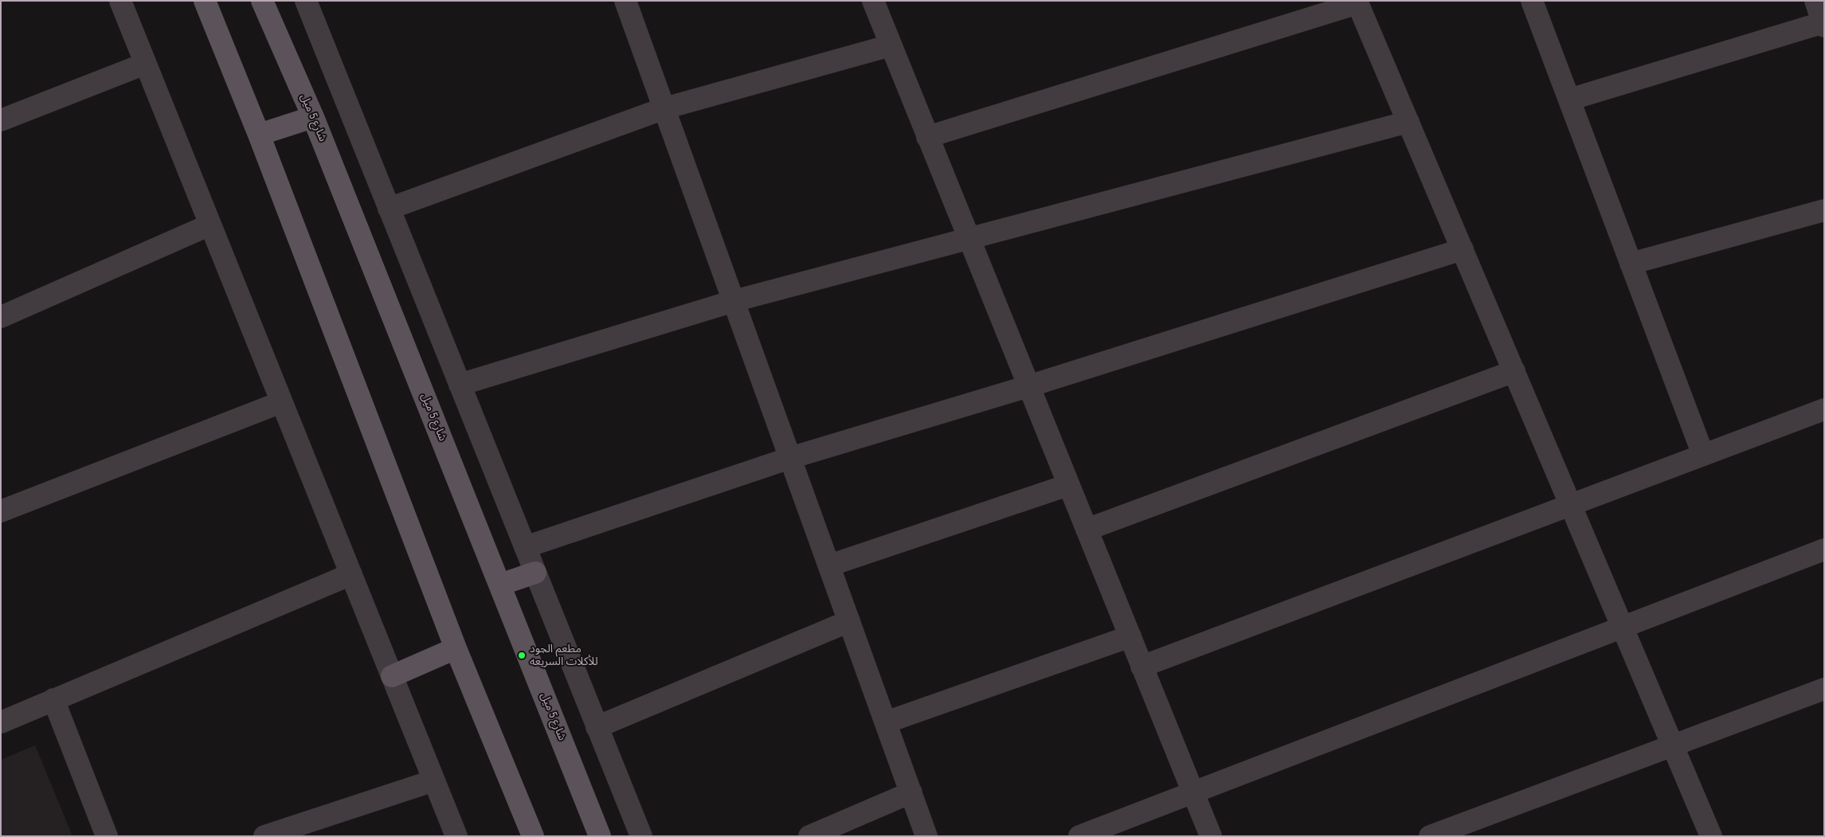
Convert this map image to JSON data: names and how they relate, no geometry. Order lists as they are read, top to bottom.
{
  "streets": {
    "main road": ["شارع 5 ميل"]
  },
  "places": ["مطعم الجود للأكلات السريعه"]
}
